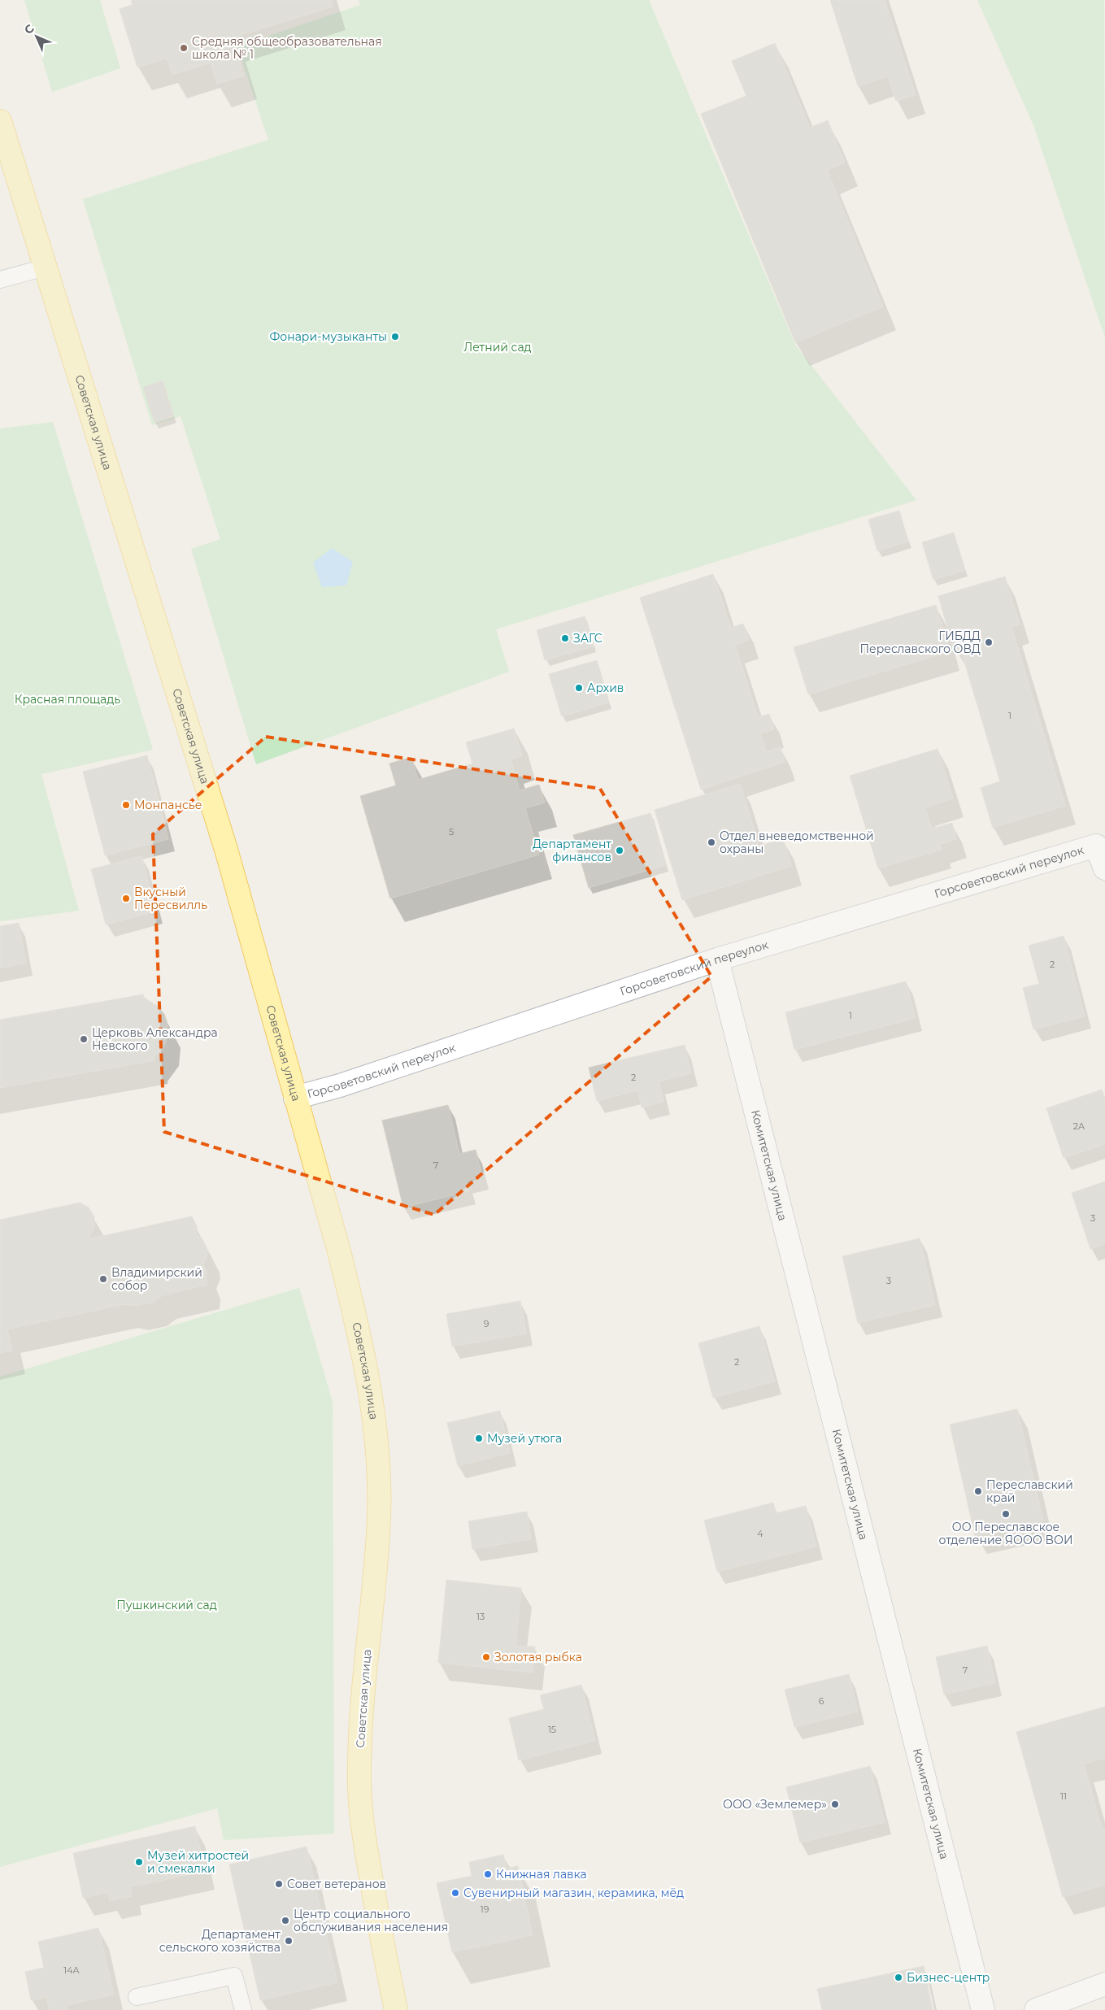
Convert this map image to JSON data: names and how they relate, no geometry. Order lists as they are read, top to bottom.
{
  "streets": {
    "main road": ["Советская улица"],
    "street": ["Горсоветовский переулок", "Комитетская улица"]
  },
  "crossings": [
    ["Советская улица", "Горсоветовский переулок"],
    ["Горсоветовский переулок", "Комитетская улица"]
  ],
  "parks": ["Летний сад", "Красная площадь", "Пушкинский сад"],
  "places": [
    "Средняя общеобразовательная школа № 1",
    "Фонари-музыканты",
    "ЗАГС",
    "ГИБДД Переславского ОВД",
    "Архив",
    "Монпансье",
    "Отдел вневедомственной охраны",
    "Департамент финансов",
    "Вкусный Пересвилль",
    "Церковь Александра Невского",
    "Владимирский собор",
    "Музей утюга",
    "Переславский край",
    "ОО Переславское отделение ЯООО ВОИ",
    "Золотая рыбка",
    "ООО «Землемер»",
    "Музей хитростей и смекалки",
    "Книжная лавка",
    "Совет ветеранов",
    "Сувенирный магазин, керамика, мёд",
    "Центр социального обслуживания населения",
    "Департамент сельского хозяйства",
    "Бизнес-центр"
  ],
  "house_numbers": [
    "1",
    "5",
    "2",
    "1",
    "2",
    "2А",
    "7",
    "3",
    "3",
    "9",
    "2",
    "4",
    "13",
    "7",
    "6",
    "15",
    "11",
    "19",
    "14А"
  ],
  "north": "top left"
}
